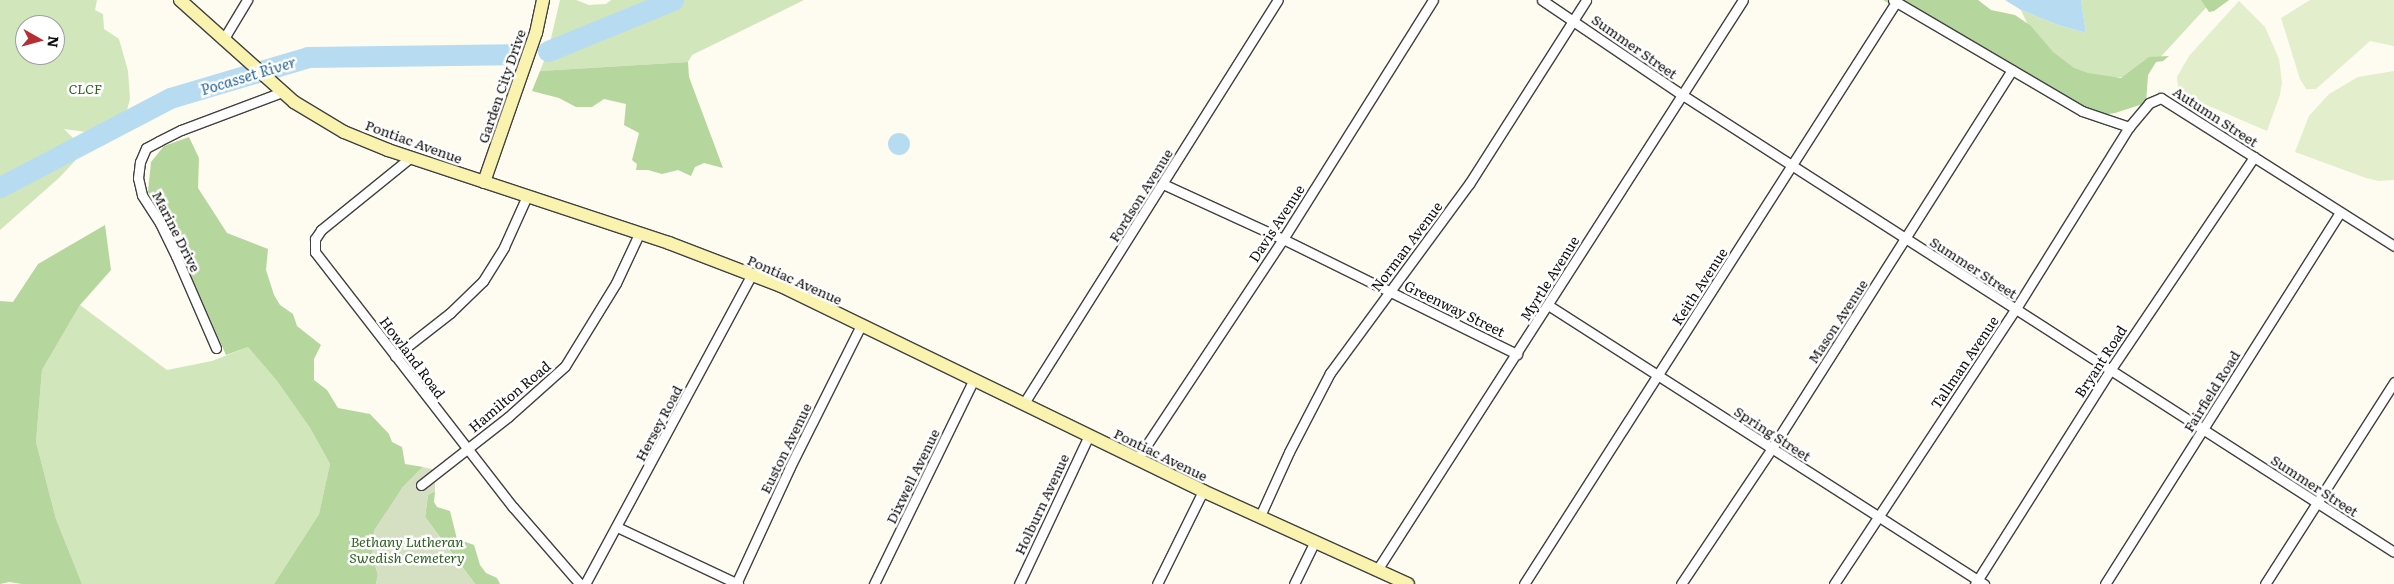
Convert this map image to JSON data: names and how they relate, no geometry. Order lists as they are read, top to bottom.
{
  "streets": {
    "main road": ["Garden City Drive", "Pontiac Avenue"],
    "street": [
      "Summer Street",
      "Autumn Street",
      "Fordson Avenue",
      "Davis Avenue",
      "Marine Drive",
      "Norman Avenue",
      "Myrtle Avenue",
      "Keith Avenue",
      "Greenway Street",
      "Mason Avenue",
      "Howland Road",
      "Bryant Road",
      "Tallman Avenue",
      "Fairfield Road",
      "Hamilton Road",
      "Hersey Road",
      "Spring Street",
      "Euston Avenue",
      "Dixwell Avenue",
      "Holburn Avenue"
    ]
  },
  "crossings": [
    ["Summer Street", "Norman Avenue"],
    ["Summer Street", "Myrtle Avenue"],
    ["Summer Street", "Keith Avenue"],
    ["Summer Street", "Mason Avenue"],
    ["Summer Street", "Bryant Road"],
    ["Summer Street", "Tallman Avenue"],
    ["Summer Street", "Fairfield Road"],
    ["Garden City Drive", "Pontiac Avenue"],
    ["Autumn Street", "Bryant Road"],
    ["Autumn Street", "Tallman Avenue"],
    ["Autumn Street", "Fairfield Road"],
    ["Pontiac Avenue", "Fordson Avenue"],
    ["Pontiac Avenue", "Davis Avenue"],
    ["Pontiac Avenue", "Marine Drive"],
    ["Pontiac Avenue", "Norman Avenue"],
    ["Pontiac Avenue", "Myrtle Avenue"],
    ["Pontiac Avenue", "Howland Road"],
    ["Pontiac Avenue", "Hamilton Road"],
    ["Pontiac Avenue", "Hersey Road"],
    ["Pontiac Avenue", "Euston Avenue"],
    ["Pontiac Avenue", "Dixwell Avenue"],
    ["Pontiac Avenue", "Holburn Avenue"],
    ["Fordson Avenue", "Greenway Street"],
    ["Davis Avenue", "Greenway Street"],
    ["Norman Avenue", "Greenway Street"],
    ["Myrtle Avenue", "Greenway Street"],
    ["Myrtle Avenue", "Spring Street"],
    ["Keith Avenue", "Spring Street"],
    ["Mason Avenue", "Spring Street"],
    ["Howland Road", "Hamilton Road"],
    ["Bryant Road", "Spring Street"],
    ["Tallman Avenue", "Spring Street"]
  ],
  "water": ["Pocasset River"],
  "parks": ["CLCF", "Bethany Lutheran Swedish Cemetery"],
  "north": "right"
}
